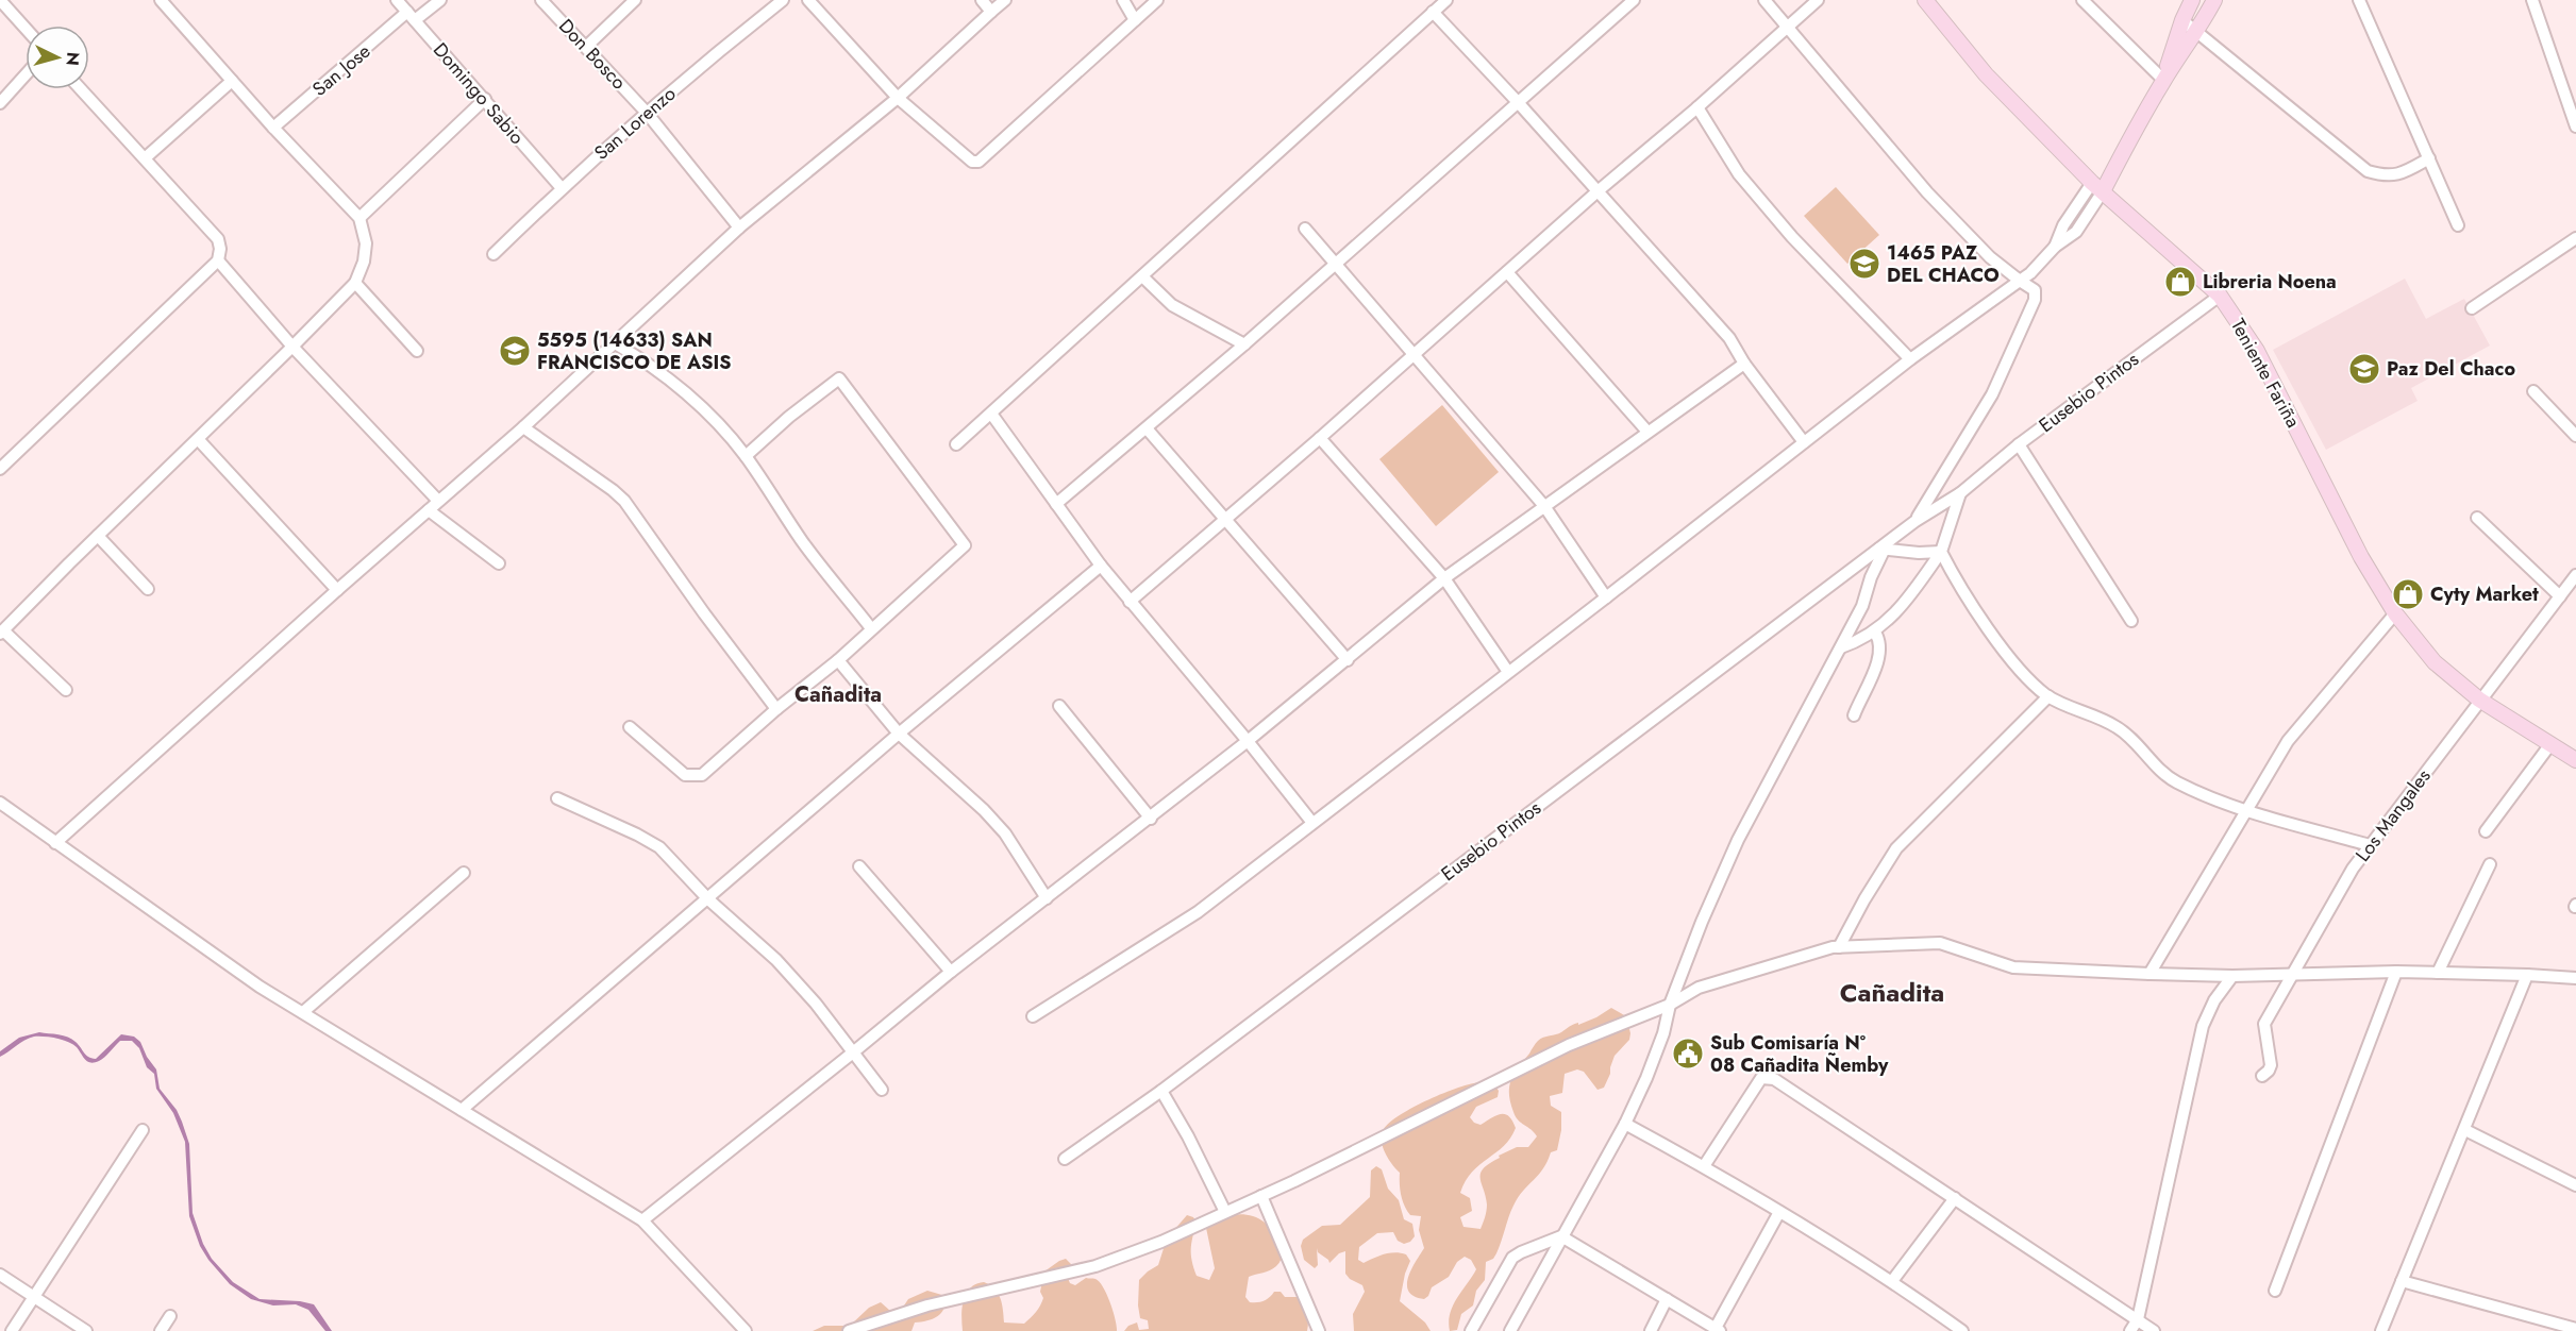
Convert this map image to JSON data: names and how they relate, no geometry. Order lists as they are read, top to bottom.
{
  "streets": {
    "street": [
      "Don Bosco",
      "San Jose",
      "Domingo Sabio",
      "San Lorenzo",
      "Teniente Fariña",
      "Eusebio Pintos",
      "Los Mangales"
    ]
  },
  "crossings": [
    ["Don Bosco", "San Lorenzo"],
    ["San Jose", "Domingo Sabio"],
    ["Domingo Sabio", "San Lorenzo"],
    ["Teniente Fariña", "Eusebio Pintos"],
    ["Teniente Fariña", "Los Mangales"]
  ],
  "districts": ["Cañadita", "Cañadita"],
  "places": {
    "school or university": ["1465 PAZ DEL CHACO", "5595 (14633) SAN FRANCISCO DE ASIS", "Paz Del Chaco"],
    "shop": ["Libreria Noena", "Cyty Market"],
    "public building": ["Sub Comisaría N° 08 Cañadita Ñemby"]
  },
  "north": "right"
}
